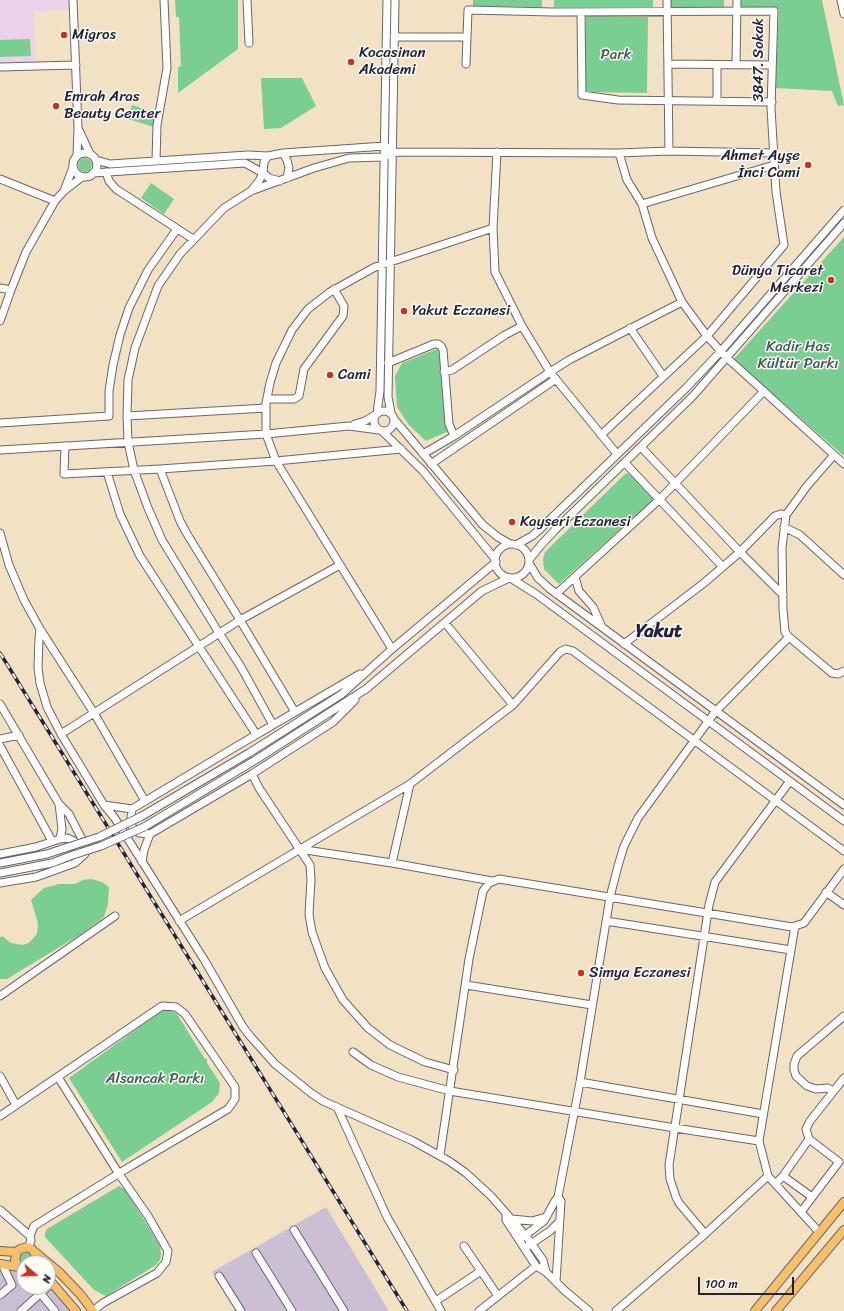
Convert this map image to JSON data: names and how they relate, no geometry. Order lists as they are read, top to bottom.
{
  "streets": {
    "street": ["3847. Sokak"]
  },
  "districts": ["Yakut"],
  "parks": ["Park", "Kadir Has Kültür Parkı", "Alsancak Parkı"],
  "places": [
    "Migros",
    "Kocasinan Akademi",
    "Emrah Aras Beauty Center",
    "Ahmet Ayşe İnci Cami",
    "Dünya Ticaret Merkezi",
    "Yakut Eczanesi",
    "Cami",
    "Kayseri Eczanesi",
    "Simya Eczanesi"
  ],
  "scale_bar": "100 m",
  "north": "right"
}
